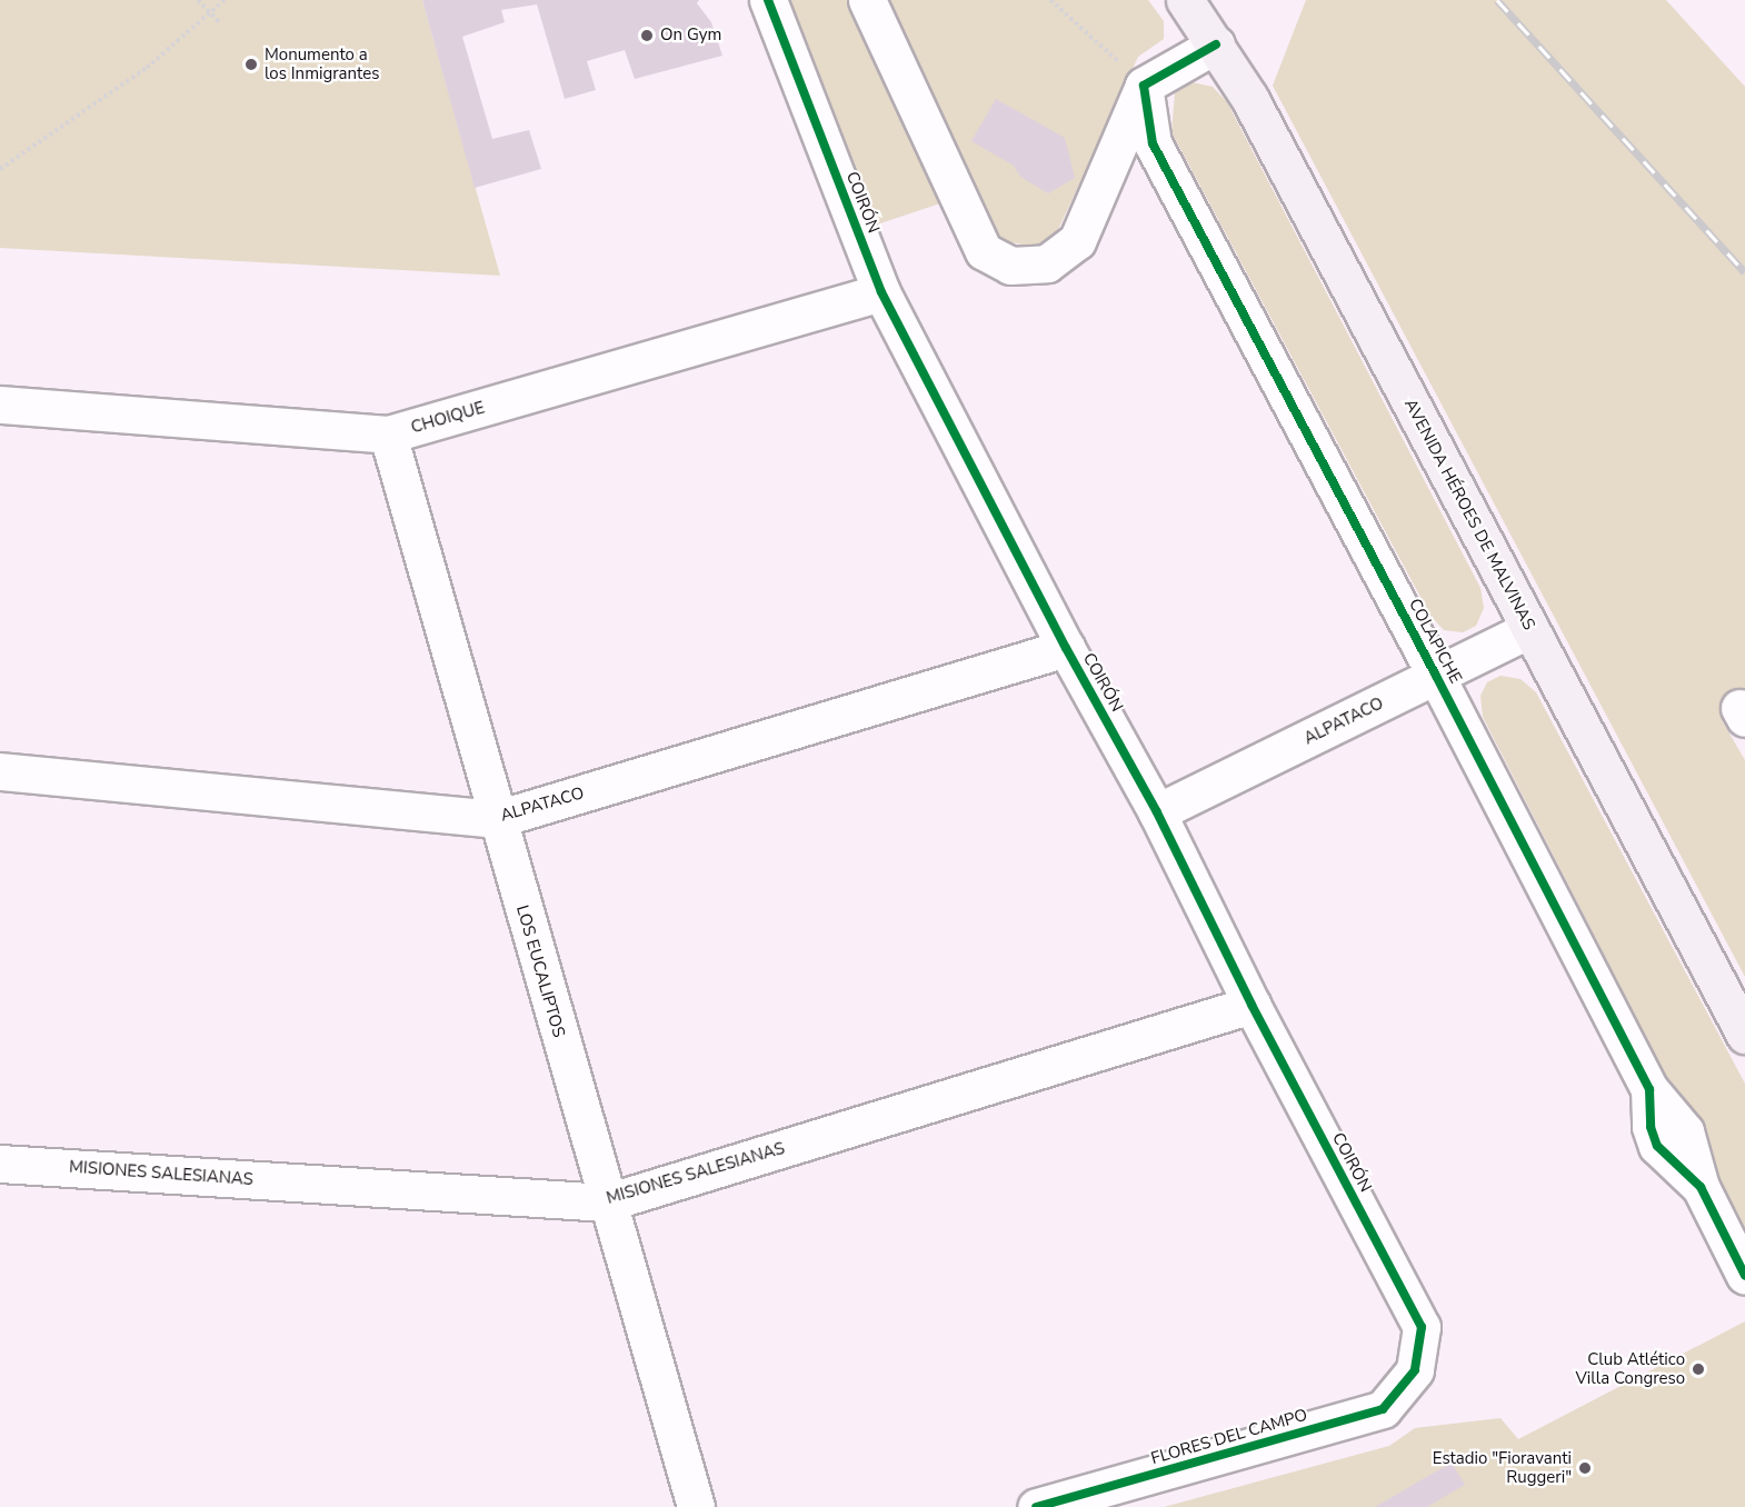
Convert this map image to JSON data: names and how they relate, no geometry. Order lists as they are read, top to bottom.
{
  "streets": {
    "main road": ["AVENIDA HÉROES DE MALVINAS"],
    "street": [
      "COIRÓN",
      "CHOIQUE",
      "COLAPICHE",
      "ALPATACO",
      "LOS EUCALIPTOS",
      "MISIONES SALESIANAS",
      "FLORES DEL CAMPO"
    ]
  },
  "crossings": [
    ["COIRÓN", "CHOIQUE"],
    ["COIRÓN", "ALPATACO"],
    ["COIRÓN", "MISIONES SALESIANAS"],
    ["COIRÓN", "FLORES DEL CAMPO"],
    ["CHOIQUE", "LOS EUCALIPTOS"],
    ["AVENIDA HÉROES DE MALVINAS", "ALPATACO"],
    ["COLAPICHE", "ALPATACO"],
    ["ALPATACO", "LOS EUCALIPTOS"],
    ["LOS EUCALIPTOS", "MISIONES SALESIANAS"]
  ],
  "places": [
    "On Gym",
    "Monumento a los Inmigrantes",
    "Club Atlético Villa Congreso",
    "Estadio \"Fioravanti Ruggeri\""
  ]
}
